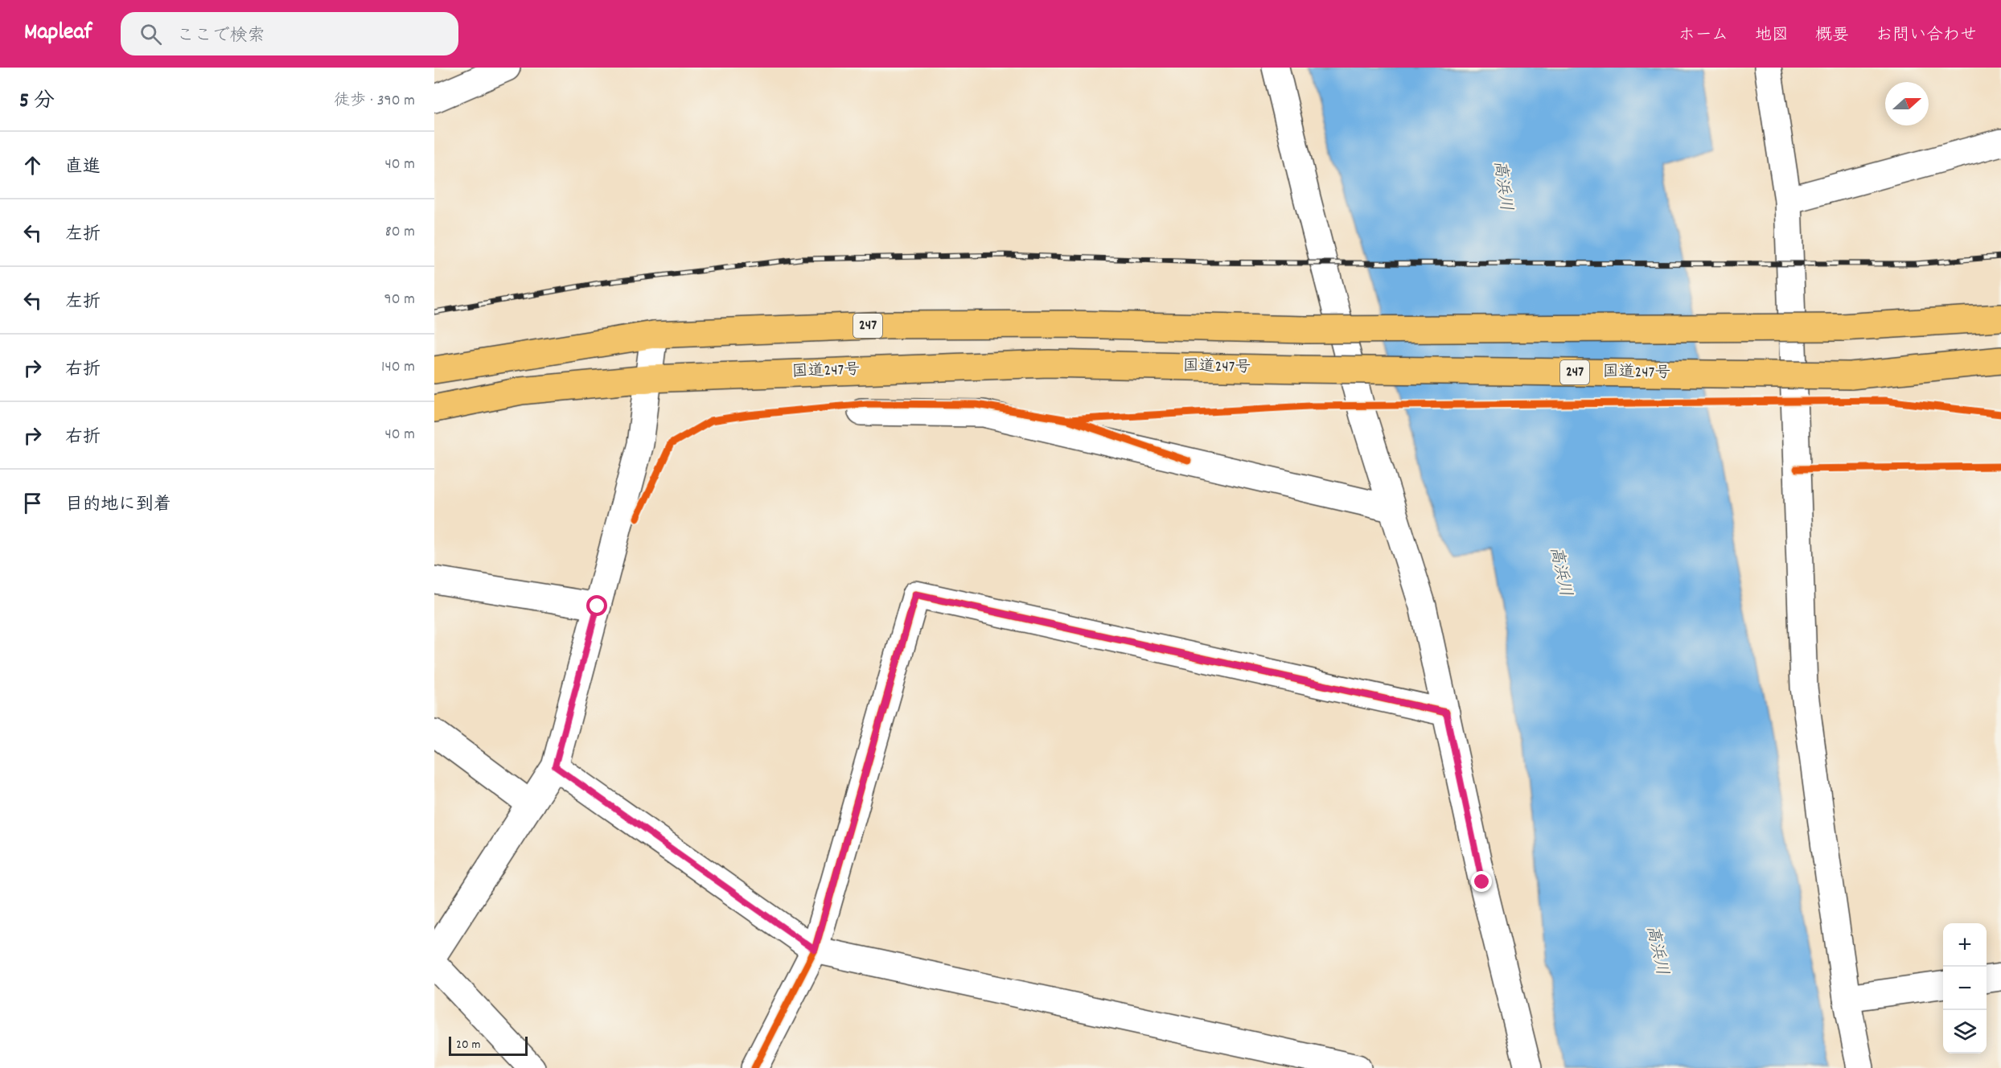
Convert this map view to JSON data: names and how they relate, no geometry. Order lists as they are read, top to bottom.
{
  "streets": {
    "highway": ["247", "国道247号"]
  },
  "water": ["高浜川"],
  "scale_bar": "20 m",
  "north": "right",
  "page": {
    "header": "Mapleaf",
    "search": "ここで検索",
    "nav": [
      "ホーム",
      "地図",
      "概要",
      "お問い合わせ"
    ],
    "heading": ["5 分", "徒歩 · 390 m"],
    "list": [
      ["直進", "40 m"],
      ["左折", "80 m"],
      ["左折", "90 m"],
      ["右折", "140 m"],
      ["右折", "40 m"],
      "目的地に到着"
    ],
    "map_buttons": ["+", "−"],
    "scale": "20 m"
  }
}
